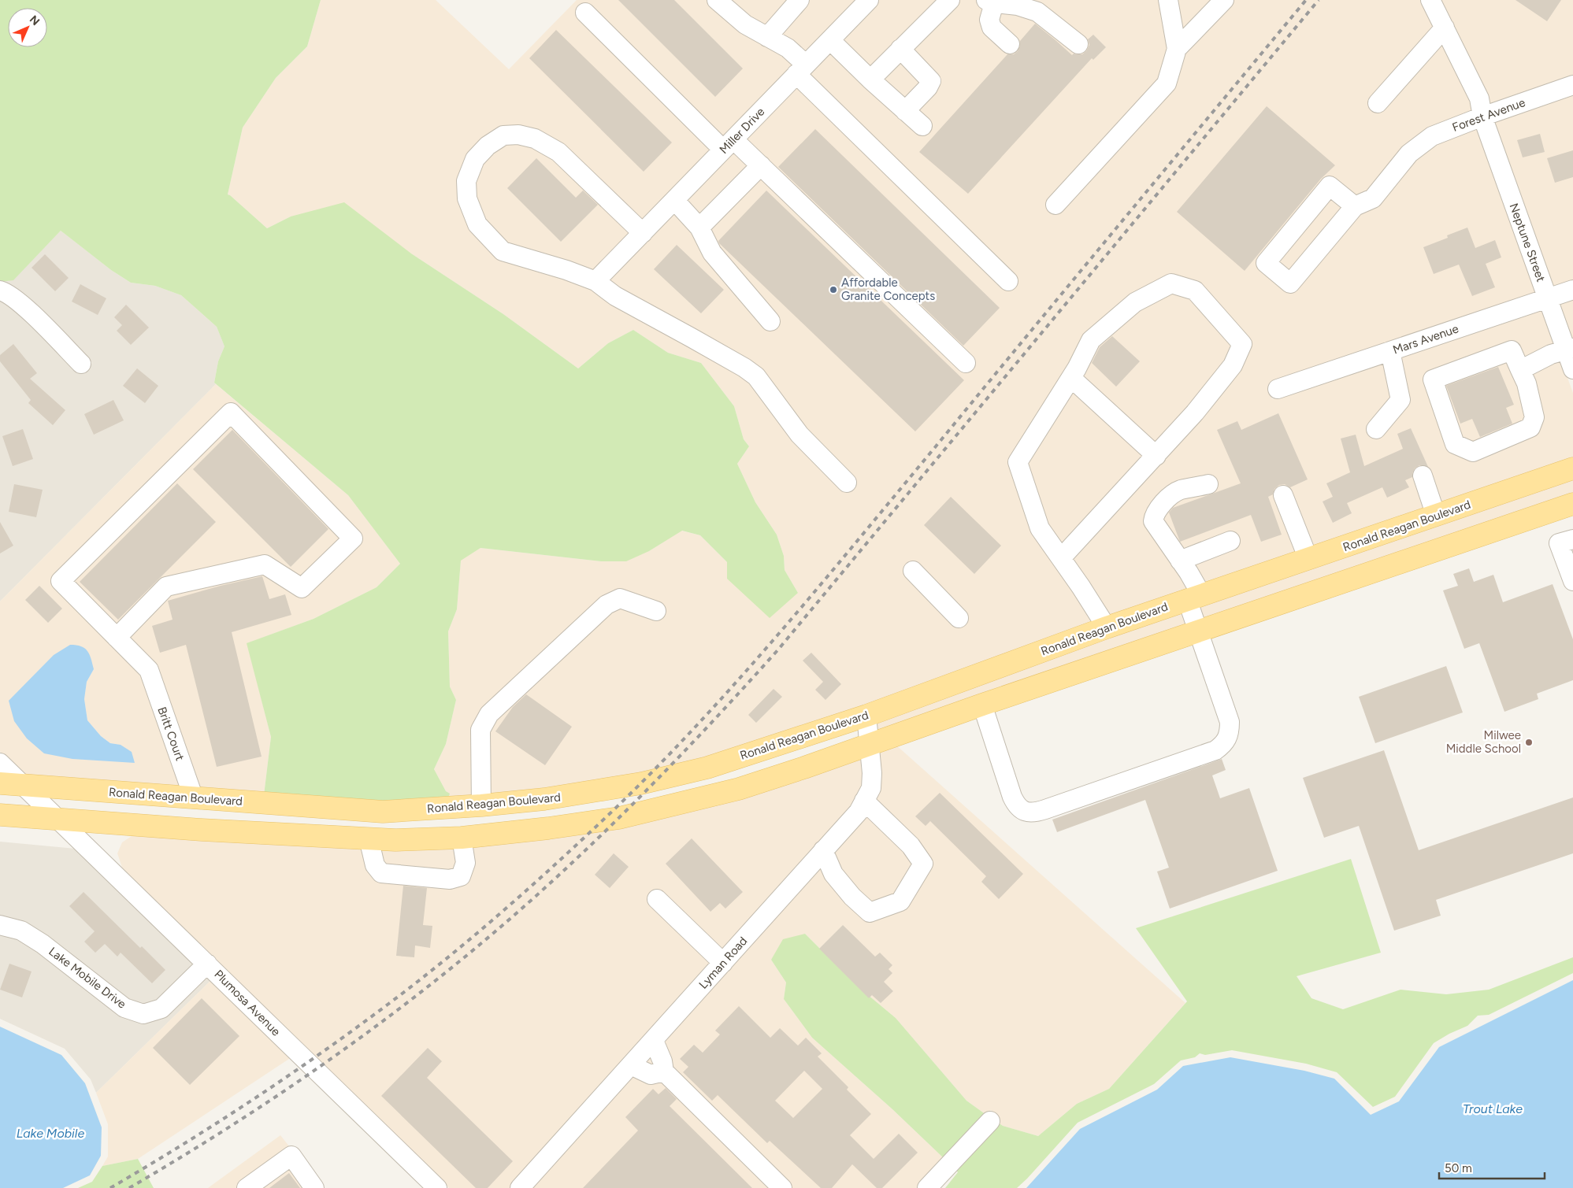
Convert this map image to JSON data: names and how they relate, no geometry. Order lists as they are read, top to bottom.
{
  "streets": {
    "main road": ["Ronald Reagan Boulevard"],
    "street": [
      "Forest Avenue",
      "Miller Drive",
      "Neptune Street",
      "Mars Avenue",
      "Britt Court",
      "Lyman Road",
      "Lake Mobile Drive",
      "Plumosa Avenue"
    ]
  },
  "crossings": [
    ["Forest Avenue", "Neptune Street"],
    ["Neptune Street", "Mars Avenue"],
    ["Ronald Reagan Boulevard", "Britt Court"],
    ["Ronald Reagan Boulevard", "Lyman Road"],
    ["Ronald Reagan Boulevard", "Plumosa Avenue"],
    ["Lake Mobile Drive", "Plumosa Avenue"]
  ],
  "water": ["Trout Lake", "Lake Mobile"],
  "places": ["Affordable Granite Concepts", "Milwee Middle School"],
  "scale_bar": "50 m",
  "north": "top right"
}
